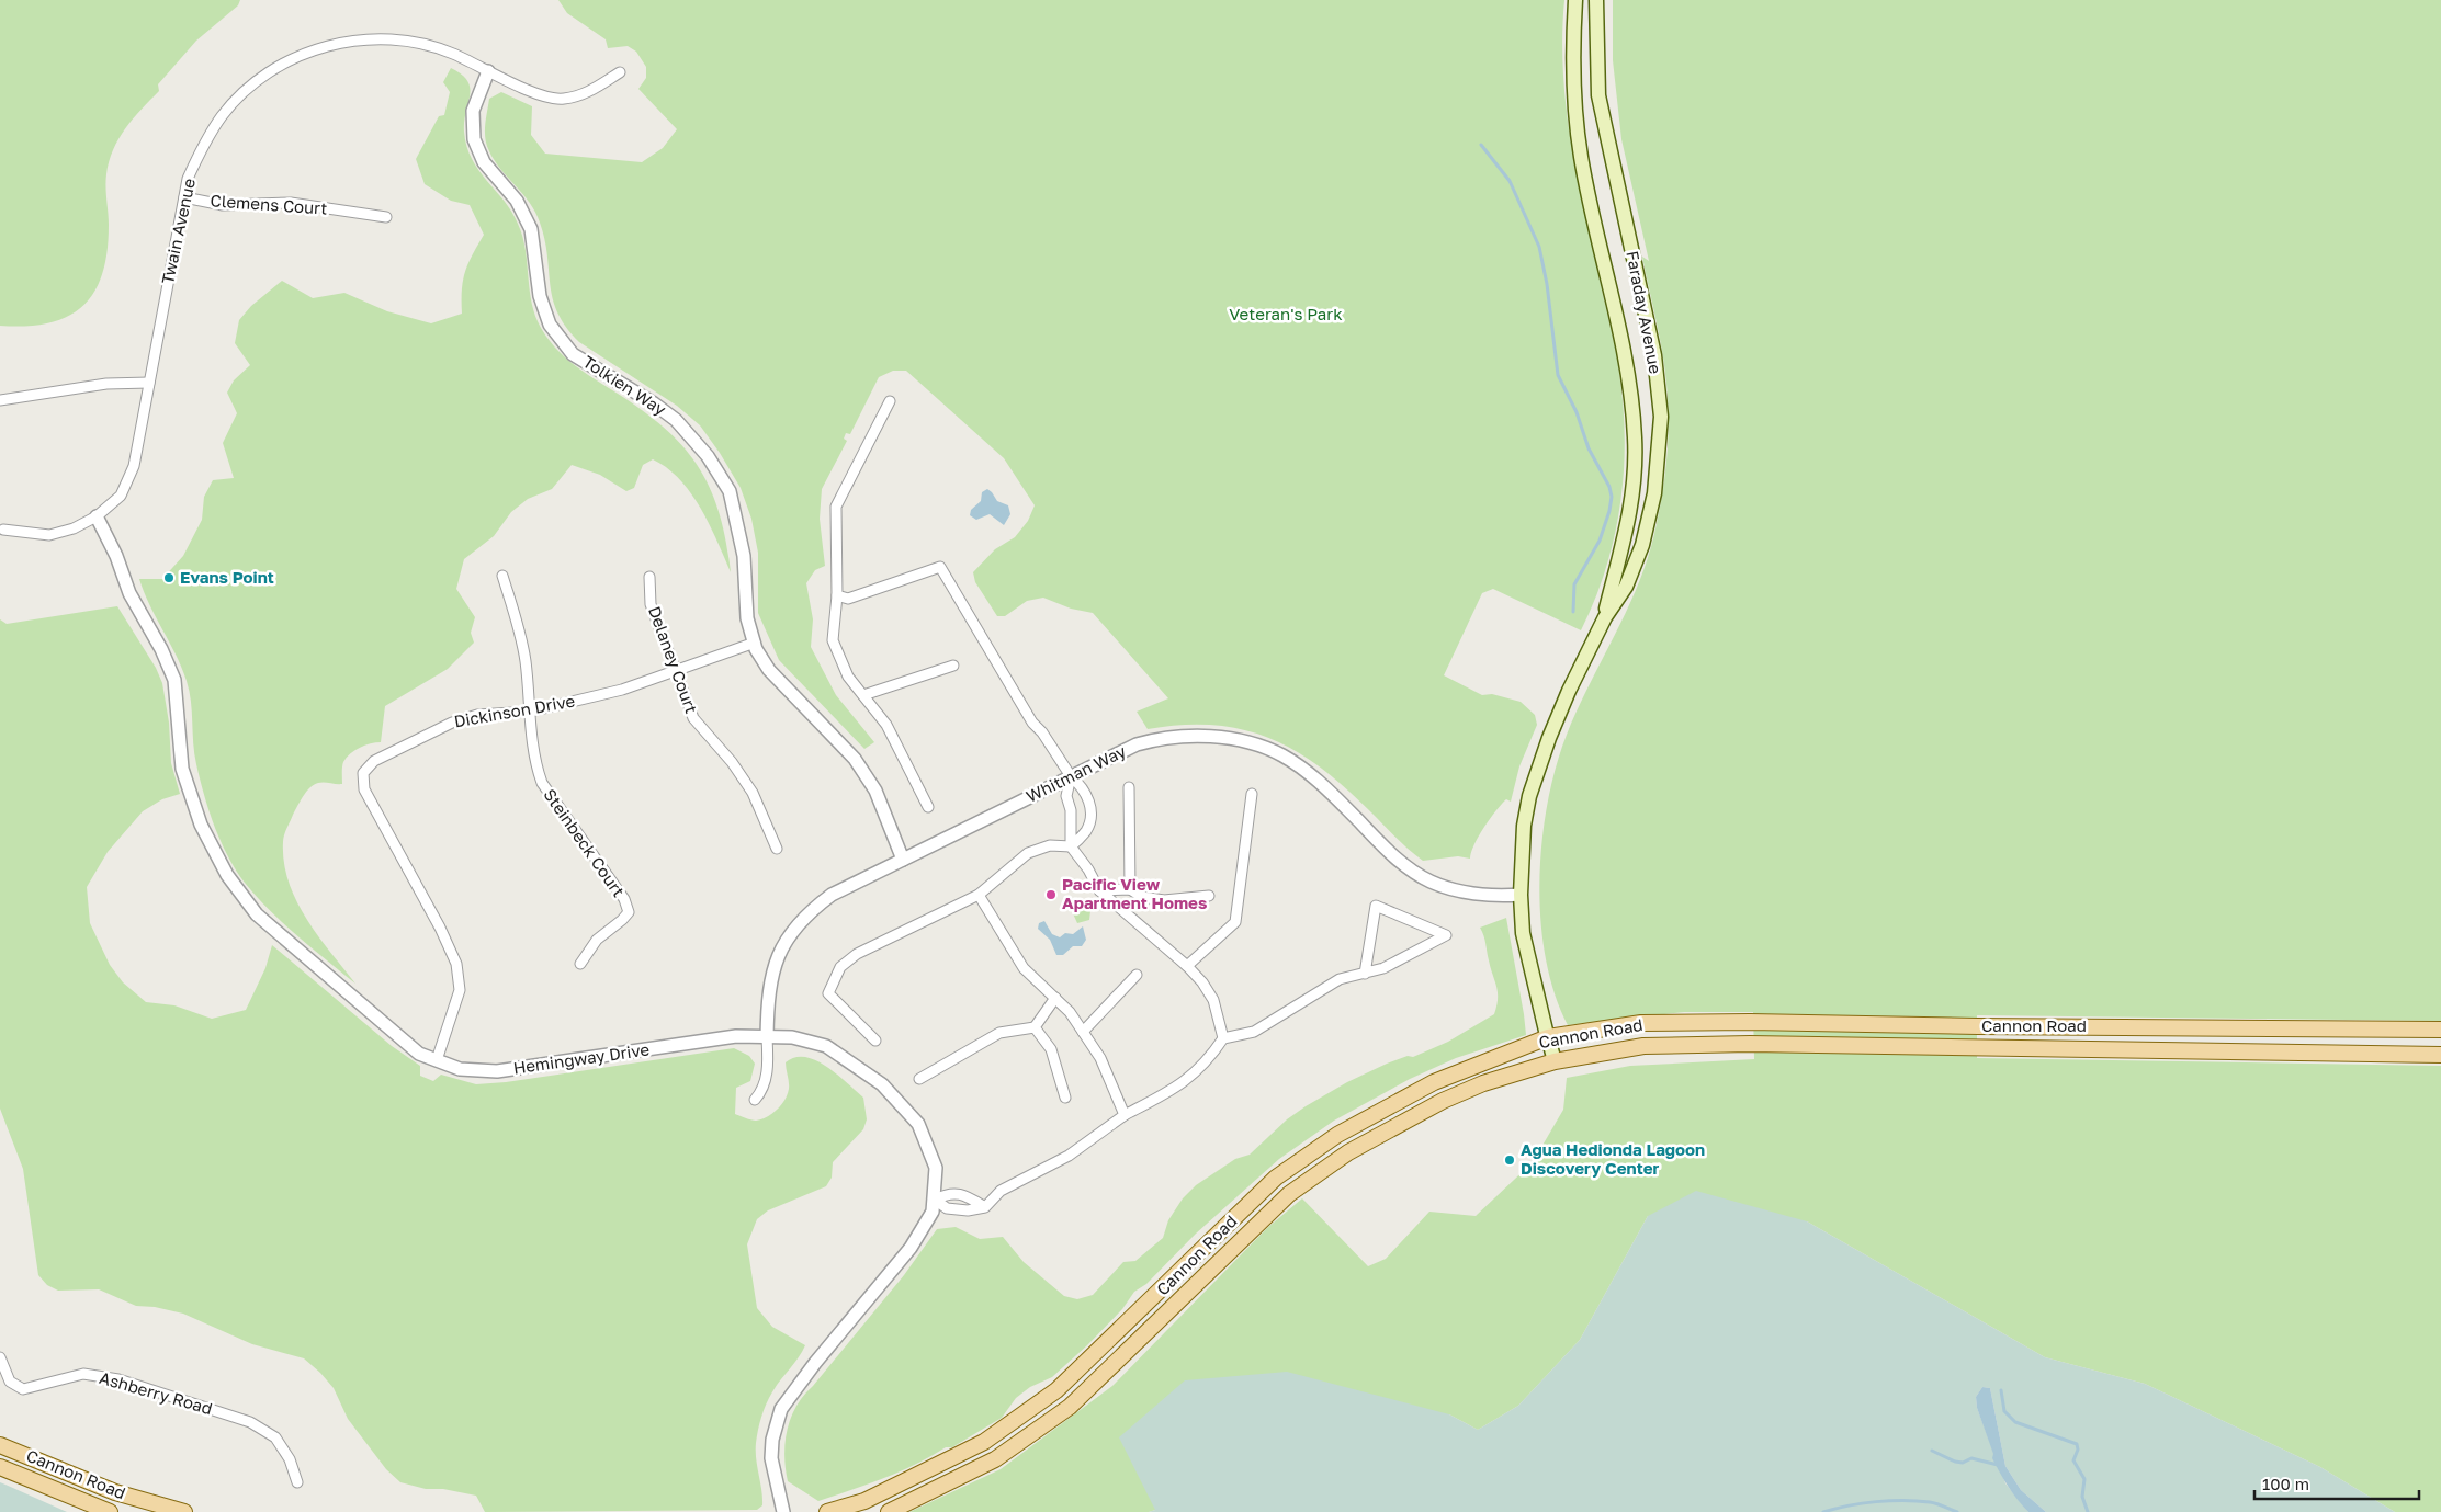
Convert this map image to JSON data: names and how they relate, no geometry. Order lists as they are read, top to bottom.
{
  "streets": {
    "main road": ["Faraday Avenue", "Cannon Road"],
    "street": [
      "Clemens Court",
      "Twain Avenue",
      "Tolkien Way",
      "Delaney Court",
      "Dickinson Drive",
      "Whitman Way",
      "Steinbeck Court",
      "Hemingway Drive",
      "Ashberry Road"
    ]
  },
  "crossings": [
    ["Clemens Court", "Twain Avenue"],
    ["Twain Avenue", "Tolkien Way"],
    ["Twain Avenue", "Hemingway Drive"],
    ["Faraday Avenue", "Whitman Way"],
    ["Faraday Avenue", "Cannon Road"],
    ["Tolkien Way", "Dickinson Drive"],
    ["Tolkien Way", "Whitman Way"],
    ["Delaney Court", "Dickinson Drive"],
    ["Dickinson Drive", "Steinbeck Court"],
    ["Dickinson Drive", "Hemingway Drive"],
    ["Whitman Way", "Hemingway Drive"]
  ],
  "parks": ["Veteran's Park"],
  "places": ["Evans Point", "Pacific View Apartment Homes", "Agua Hedionda Lagoon Discovery Center"],
  "scale_bar": "100 m"
}
